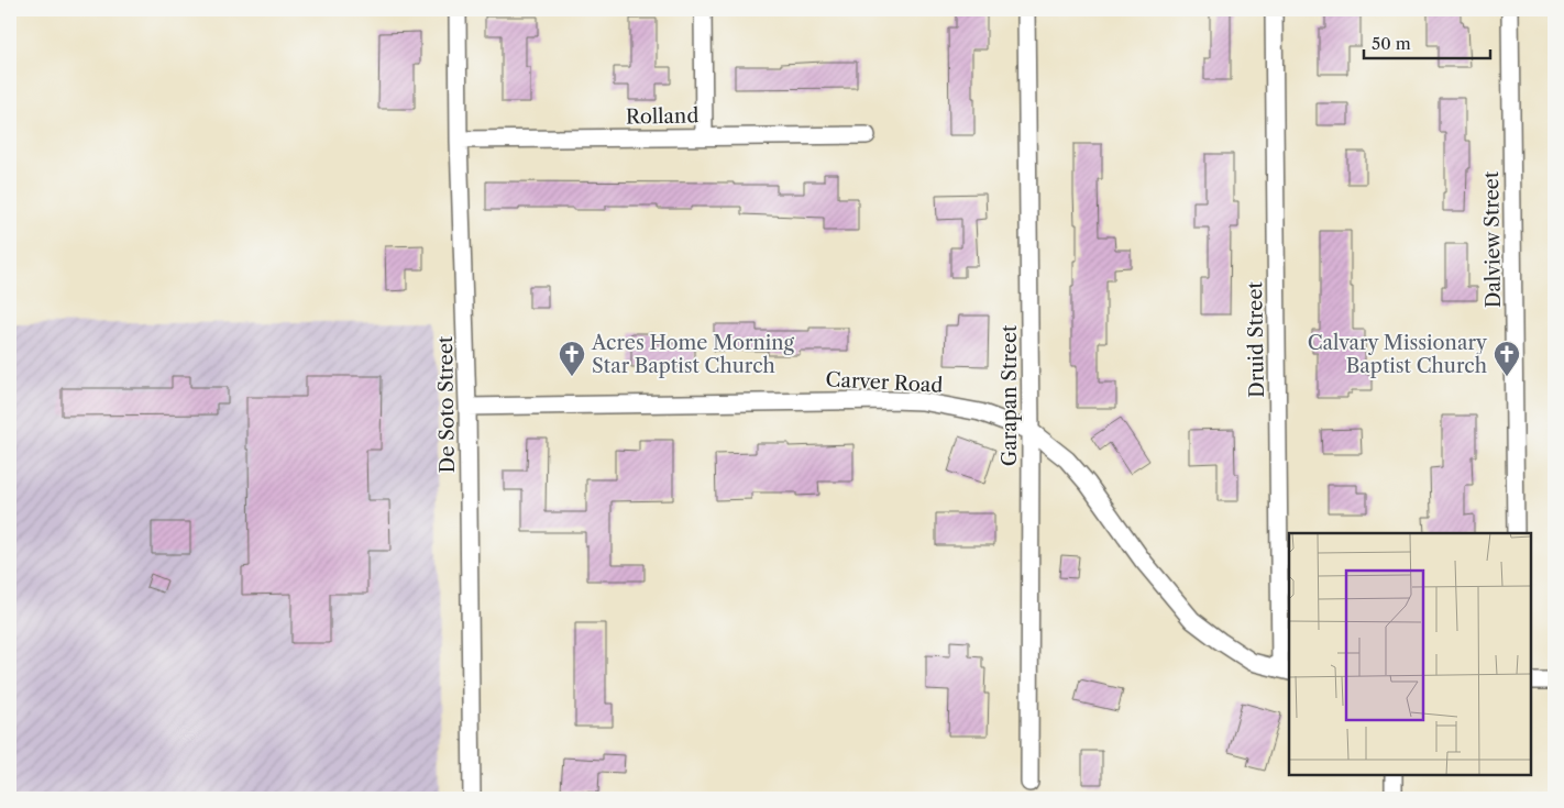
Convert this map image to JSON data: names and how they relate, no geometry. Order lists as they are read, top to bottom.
{
  "streets": {
    "street": [
      "Rolland",
      "Dalview Street",
      "Druid Street",
      "Carver Road",
      "Garapan Street",
      "De Soto Street"
    ]
  },
  "crossings": [
    ["Rolland", "De Soto Street"],
    ["Druid Street", "Carver Road"],
    ["Carver Road", "Garapan Street"],
    ["Carver Road", "De Soto Street"]
  ],
  "places": {
    "church": ["Acres Home Morning Star Baptist Church", "Calvary Missionary Baptist Church"]
  },
  "scale_bar": "50 m"
}
